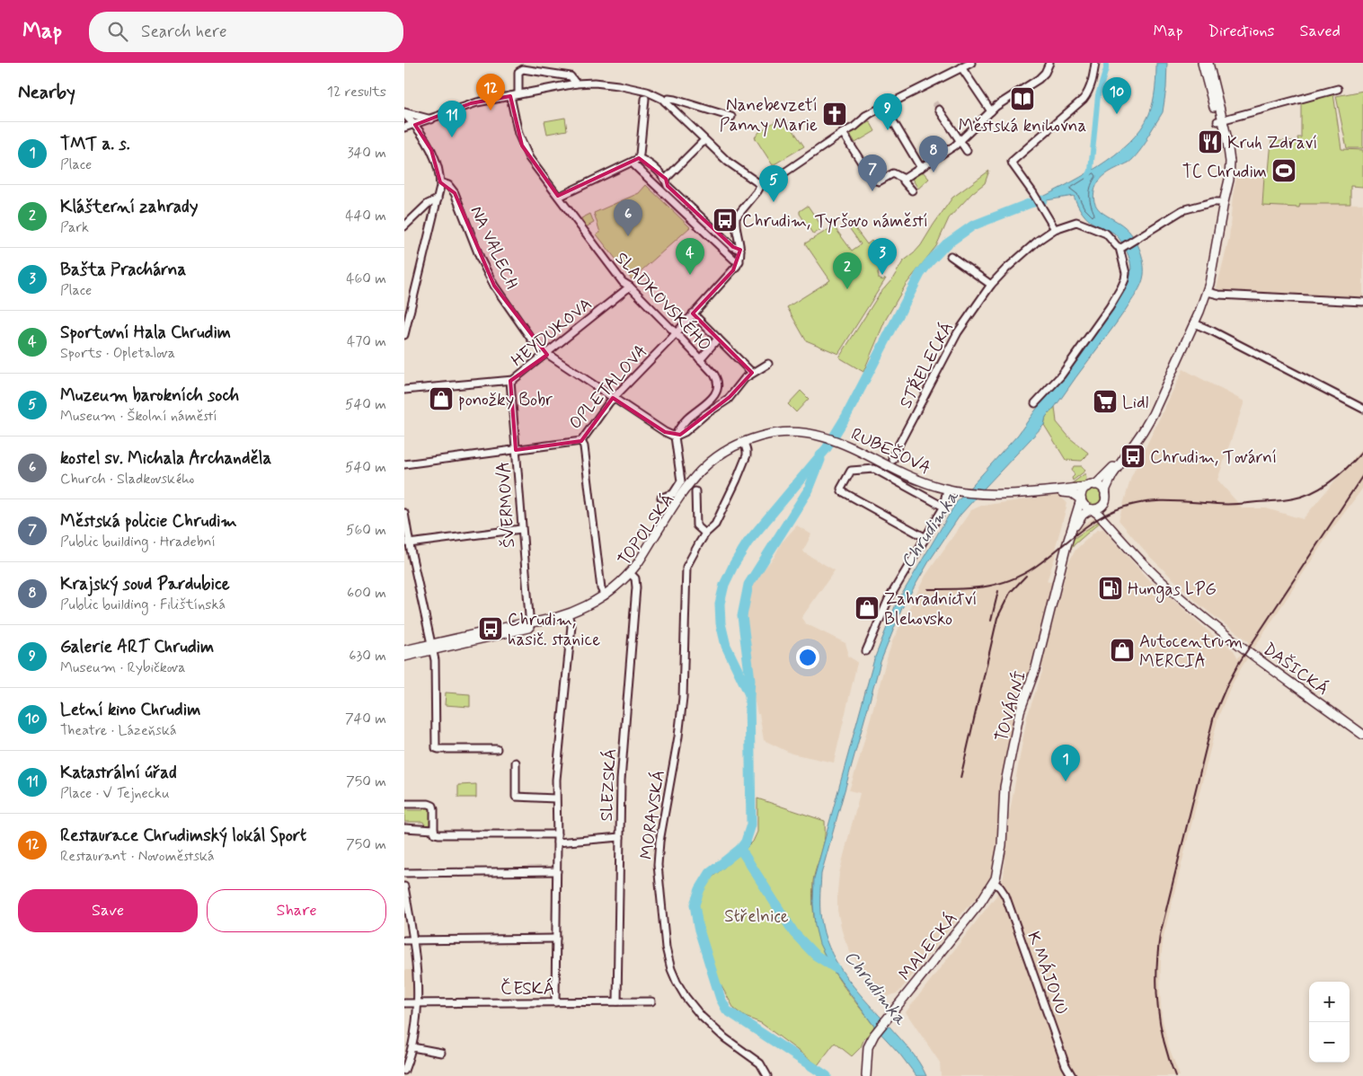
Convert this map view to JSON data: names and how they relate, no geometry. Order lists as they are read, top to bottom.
{
  "streets": {
    "street": [
      "NA VALECH",
      "SLADKOVSKÉHO",
      "HEYDUKOVA",
      "STŘELECKÁ",
      "OPLETALOVA",
      "RUBEŠOVA",
      "ŠVERMOVA",
      "TOPOLSKÁ",
      "DAŠICKÁ",
      "TOVÁRNÍ",
      "SLEZSKÁ",
      "MORAVSKÁ",
      "MALECKÁ",
      "K MÁJOVU",
      "ČESKÁ"
    ]
  },
  "crossings": [
    ["NA VALECH", "SLADKOVSKÉHO"],
    ["NA VALECH", "HEYDUKOVA"],
    ["NA VALECH", "OPLETALOVA"],
    ["SLADKOVSKÉHO", "HEYDUKOVA"],
    ["SLADKOVSKÉHO", "OPLETALOVA"],
    ["HEYDUKOVA", "ŠVERMOVA"],
    ["OPLETALOVA", "ŠVERMOVA"],
    ["RUBEŠOVA", "TOPOLSKÁ"],
    ["RUBEŠOVA", "DAŠICKÁ"],
    ["RUBEŠOVA", "TOVÁRNÍ"],
    ["ŠVERMOVA", "TOPOLSKÁ"],
    ["TOPOLSKÁ", "SLEZSKÁ"],
    ["DAŠICKÁ", "TOVÁRNÍ"],
    ["TOVÁRNÍ", "MALECKÁ"],
    ["TOVÁRNÍ", "K MÁJOVU"],
    ["SLEZSKÁ", "ČESKÁ"],
    ["MALECKÁ", "K MÁJOVU"]
  ],
  "water": ["Chrudimka"],
  "parks": ["Střelnice"],
  "places": {
    "library": ["Městská knihovna"],
    "church": ["Nanebevzetí Panny Marie"],
    "restaurant": ["Kruh Zdraví"],
    "sports": ["TC Chrudim"],
    "bus stop": ["Chrudim, Tyršovo náměstí", "Chrudim, Tovární", "Chrudim, hasič. stanice"],
    "shop": ["ponožky Bobr", "Zahradnictví Blehovsko", "Autocentrum MERCIA"],
    "supermarket": ["Lidl"],
    "fuel station": ["Hungas LPG"]
  },
  "page": {
    "header": "Map",
    "search": "Search here",
    "nav": ["Map", "Directions", "Saved"],
    "heading": ["Nearby", "12 results"],
    "pins": [
      "12",
      "10",
      "9",
      "11",
      "8",
      "7",
      "5",
      "6",
      "3",
      "4",
      "2",
      "1"
    ],
    "list": [
      {
        "mark": "1",
        "name": "TMT a. s.",
        "note": "Place",
        "value": "340 m"
      },
      {
        "mark": "2",
        "name": "Klášterní zahrady",
        "note": "Park",
        "value": "440 m"
      },
      {
        "mark": "3",
        "name": "Bašta Prachárna",
        "note": "Place",
        "value": "460 m"
      },
      {
        "mark": "4",
        "name": "Sportovní Hala Chrudim",
        "note": "Sports · Opletalova",
        "value": "470 m"
      },
      {
        "mark": "5",
        "name": "Muzeum barokních soch",
        "note": "Museum · Školní náměstí",
        "value": "540 m"
      },
      {
        "mark": "6",
        "name": "kostel sv. Michala Archanděla",
        "note": "Church · Sladkovského",
        "value": "540 m"
      },
      {
        "mark": "7",
        "name": "Městská policie Chrudim",
        "note": "Public building · Hradební",
        "value": "560 m"
      },
      {
        "mark": "8",
        "name": "Krajský soud Pardubice",
        "note": "Public building · Filištínská",
        "value": "600 m"
      },
      {
        "mark": "9",
        "name": "Galerie ART Chrudim",
        "note": "Museum · Rybičkova",
        "value": "630 m"
      },
      {
        "mark": "10",
        "name": "Letní kino Chrudim",
        "note": "Theatre · Lázeňská",
        "value": "740 m"
      },
      {
        "mark": "11",
        "name": "Katastrální úřad",
        "note": "Place · V Tejnecku",
        "value": "750 m"
      },
      {
        "mark": "12",
        "name": "Restaurace Chrudimský lokál Sport",
        "note": "Restaurant · Novoměstská",
        "value": "750 m"
      }
    ],
    "buttons": ["Save", "Share"],
    "map_buttons": ["+", "−"]
  }
}
